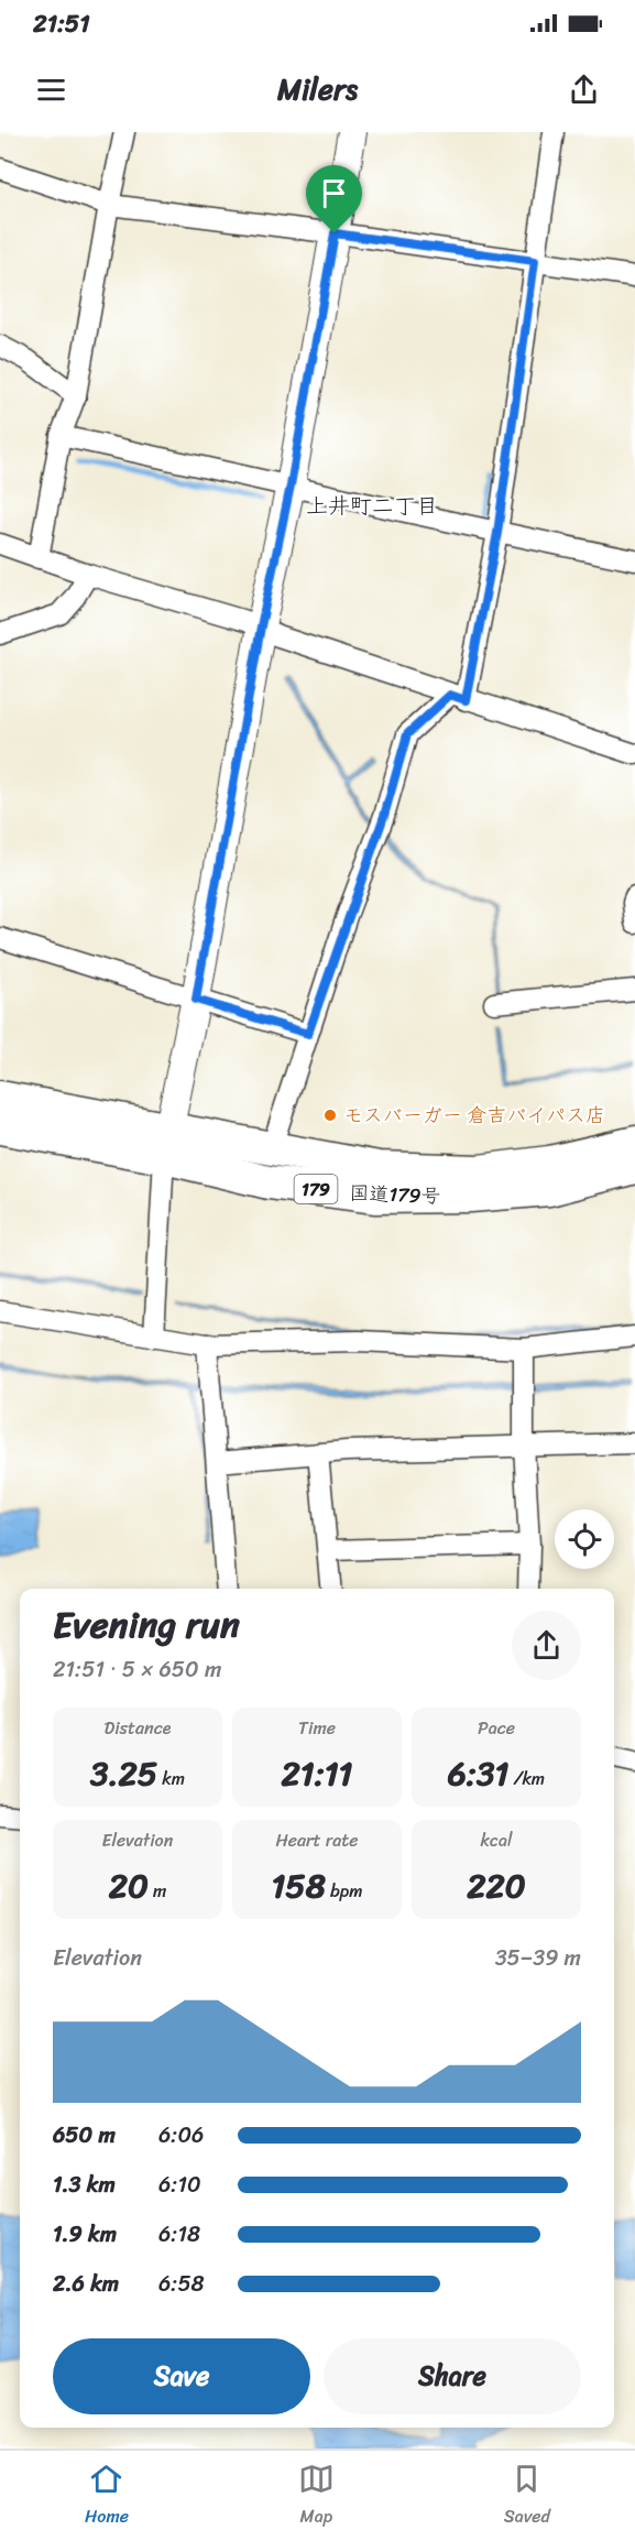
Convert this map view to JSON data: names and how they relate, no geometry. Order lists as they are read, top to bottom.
{
  "streets": {
    "highway": ["179", "国道179号"]
  },
  "districts": ["上井町二丁目"],
  "places": ["モスバーガー 倉吉バイパス店"],
  "page": {
    "status": "21:51",
    "header": "Milers",
    "heading": ["Evening run", "21:51 · 5 × 650 m"],
    "stats": [
      ["Distance", "3.25 km"],
      ["Time", "21:11"],
      ["Pace", "6:31 /km"],
      ["Elevation", "20 m"],
      ["Heart rate", "158 bpm"],
      ["kcal", "220"]
    ],
    "chart": ["Elevation", "35–39 m"],
    "list": [
      {
        "name": "650 m",
        "note": "6:06"
      },
      {
        "name": "1.3 km",
        "note": "6:10"
      },
      {
        "name": "1.9 km",
        "note": "6:18"
      },
      {
        "name": "2.6 km",
        "note": "6:58"
      }
    ],
    "buttons": ["Save", "Share"],
    "tabs": ["Home", "Map", "Saved"]
  }
}
